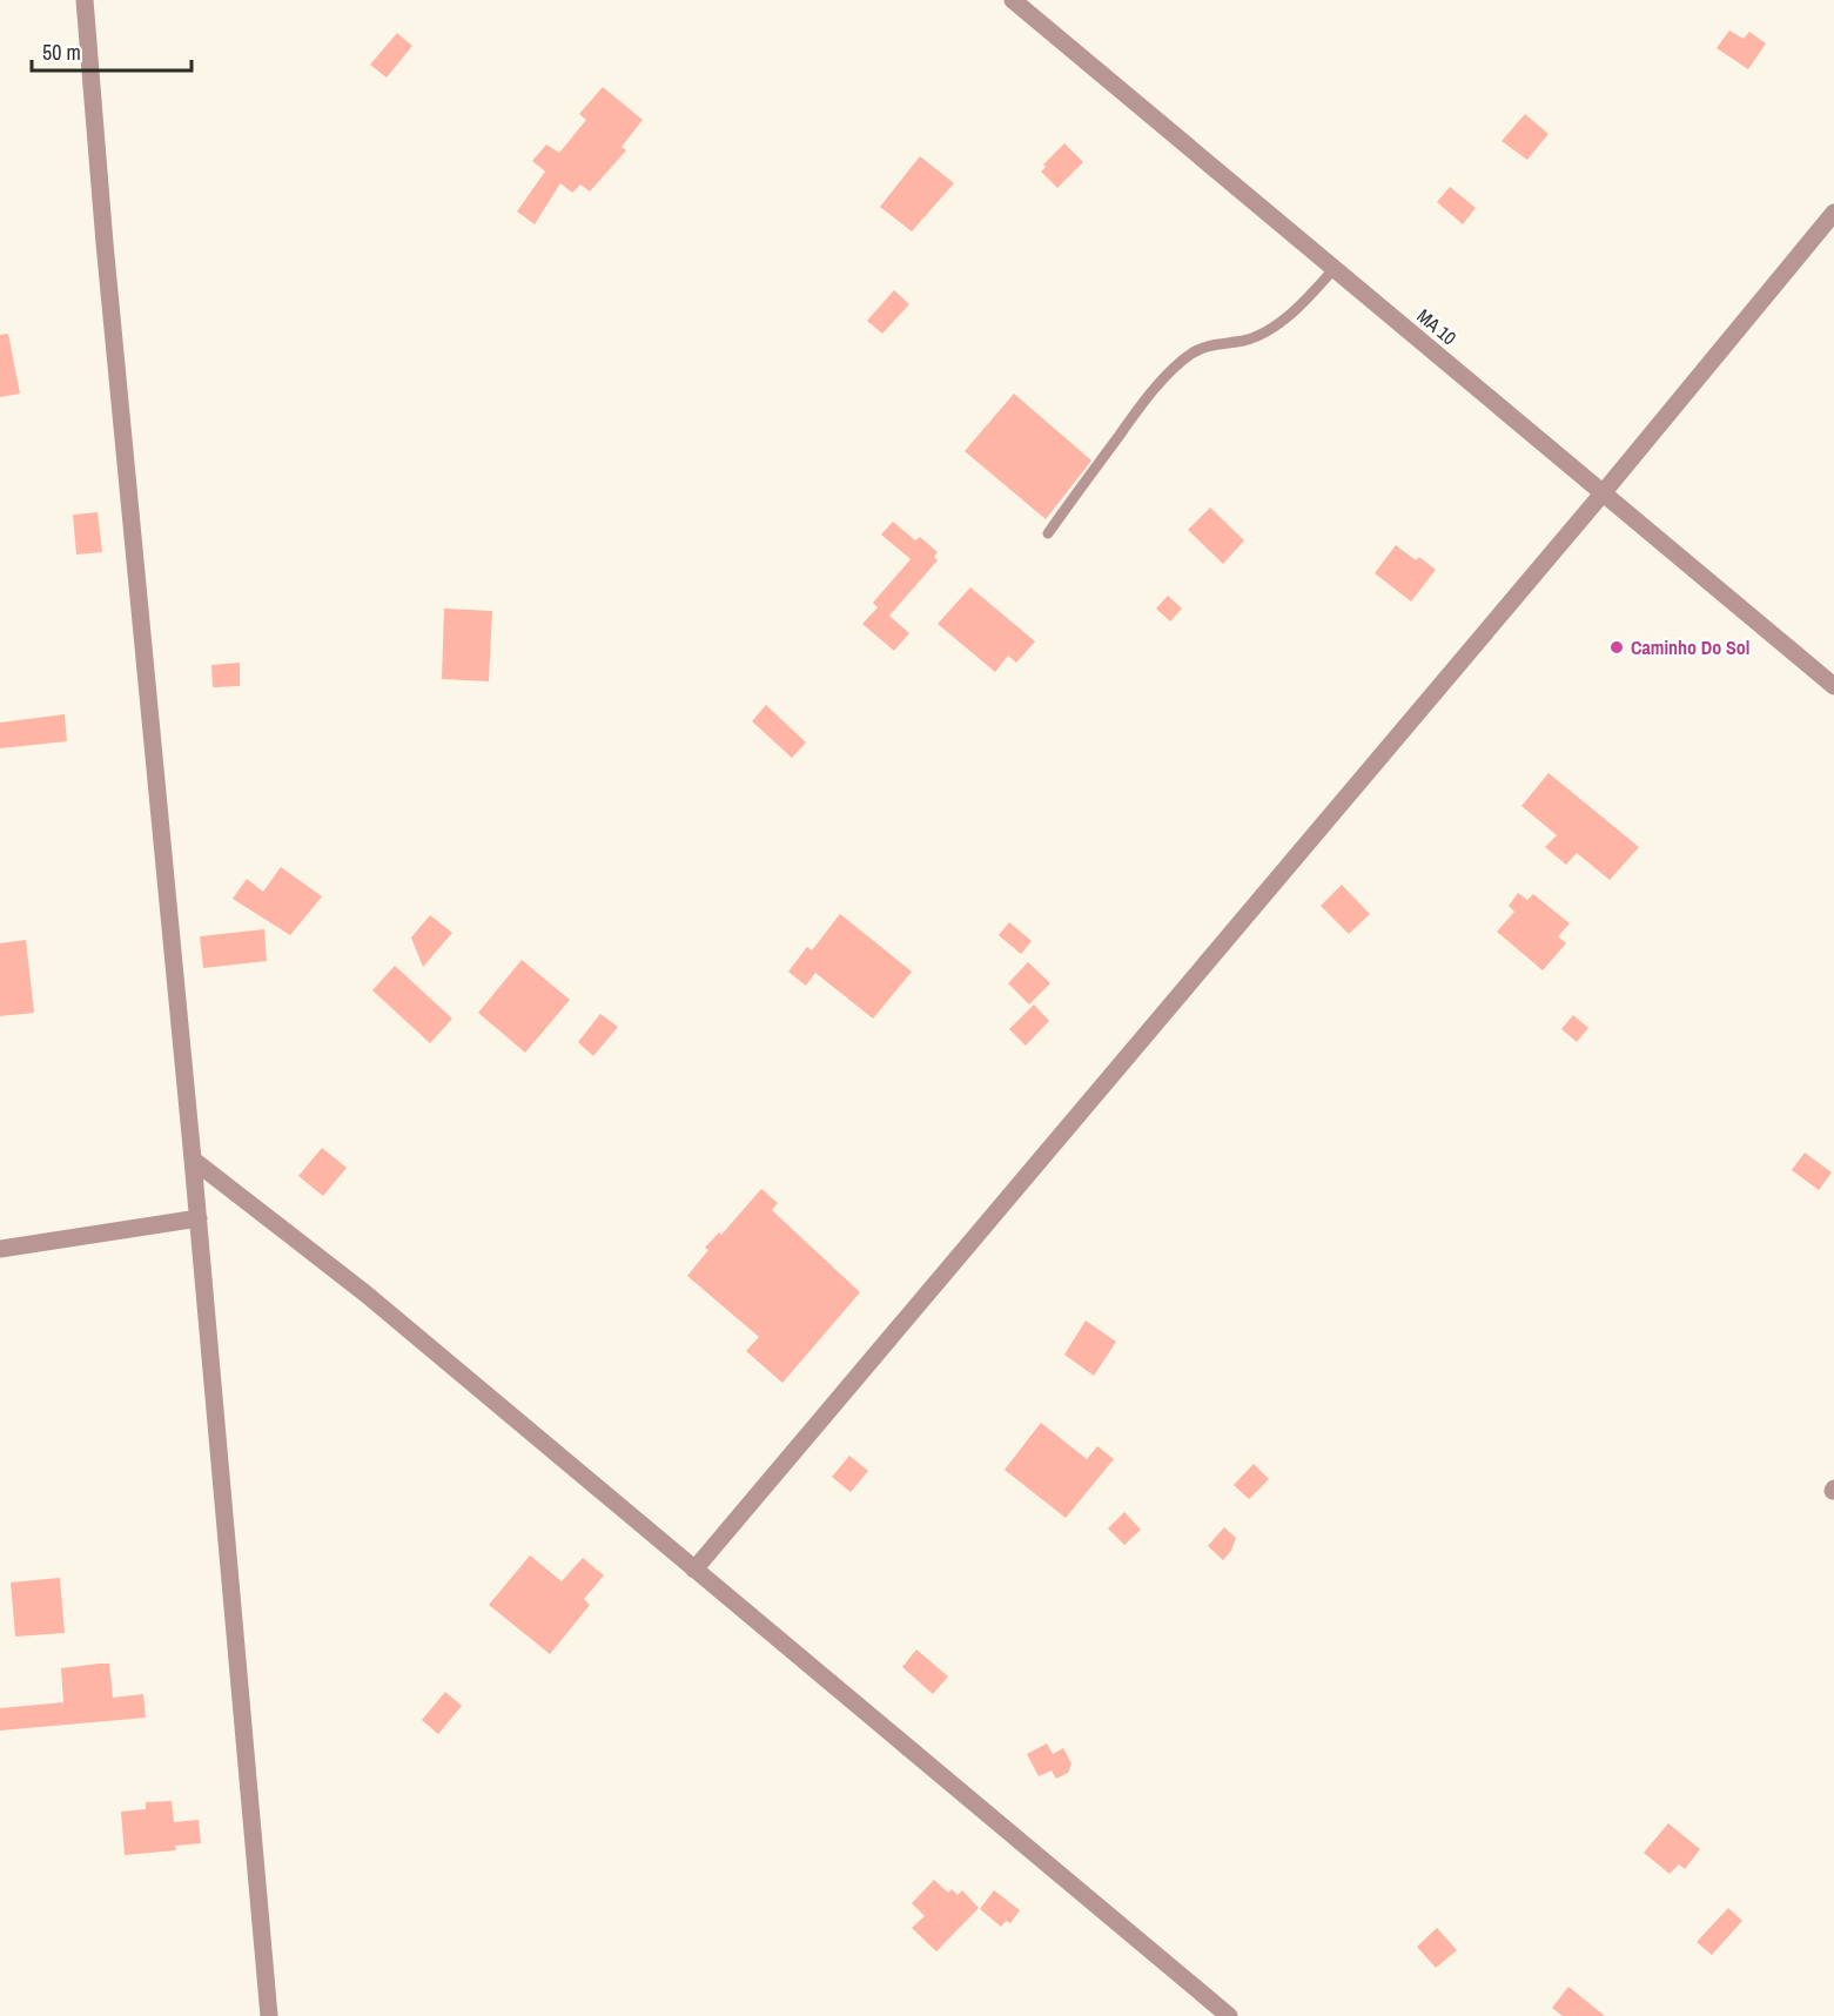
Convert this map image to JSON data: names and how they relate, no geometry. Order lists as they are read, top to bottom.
{
  "streets": {
    "street": ["MA 10"]
  },
  "places": ["Caminho Do Sol"],
  "scale_bar": "50 m"
}
